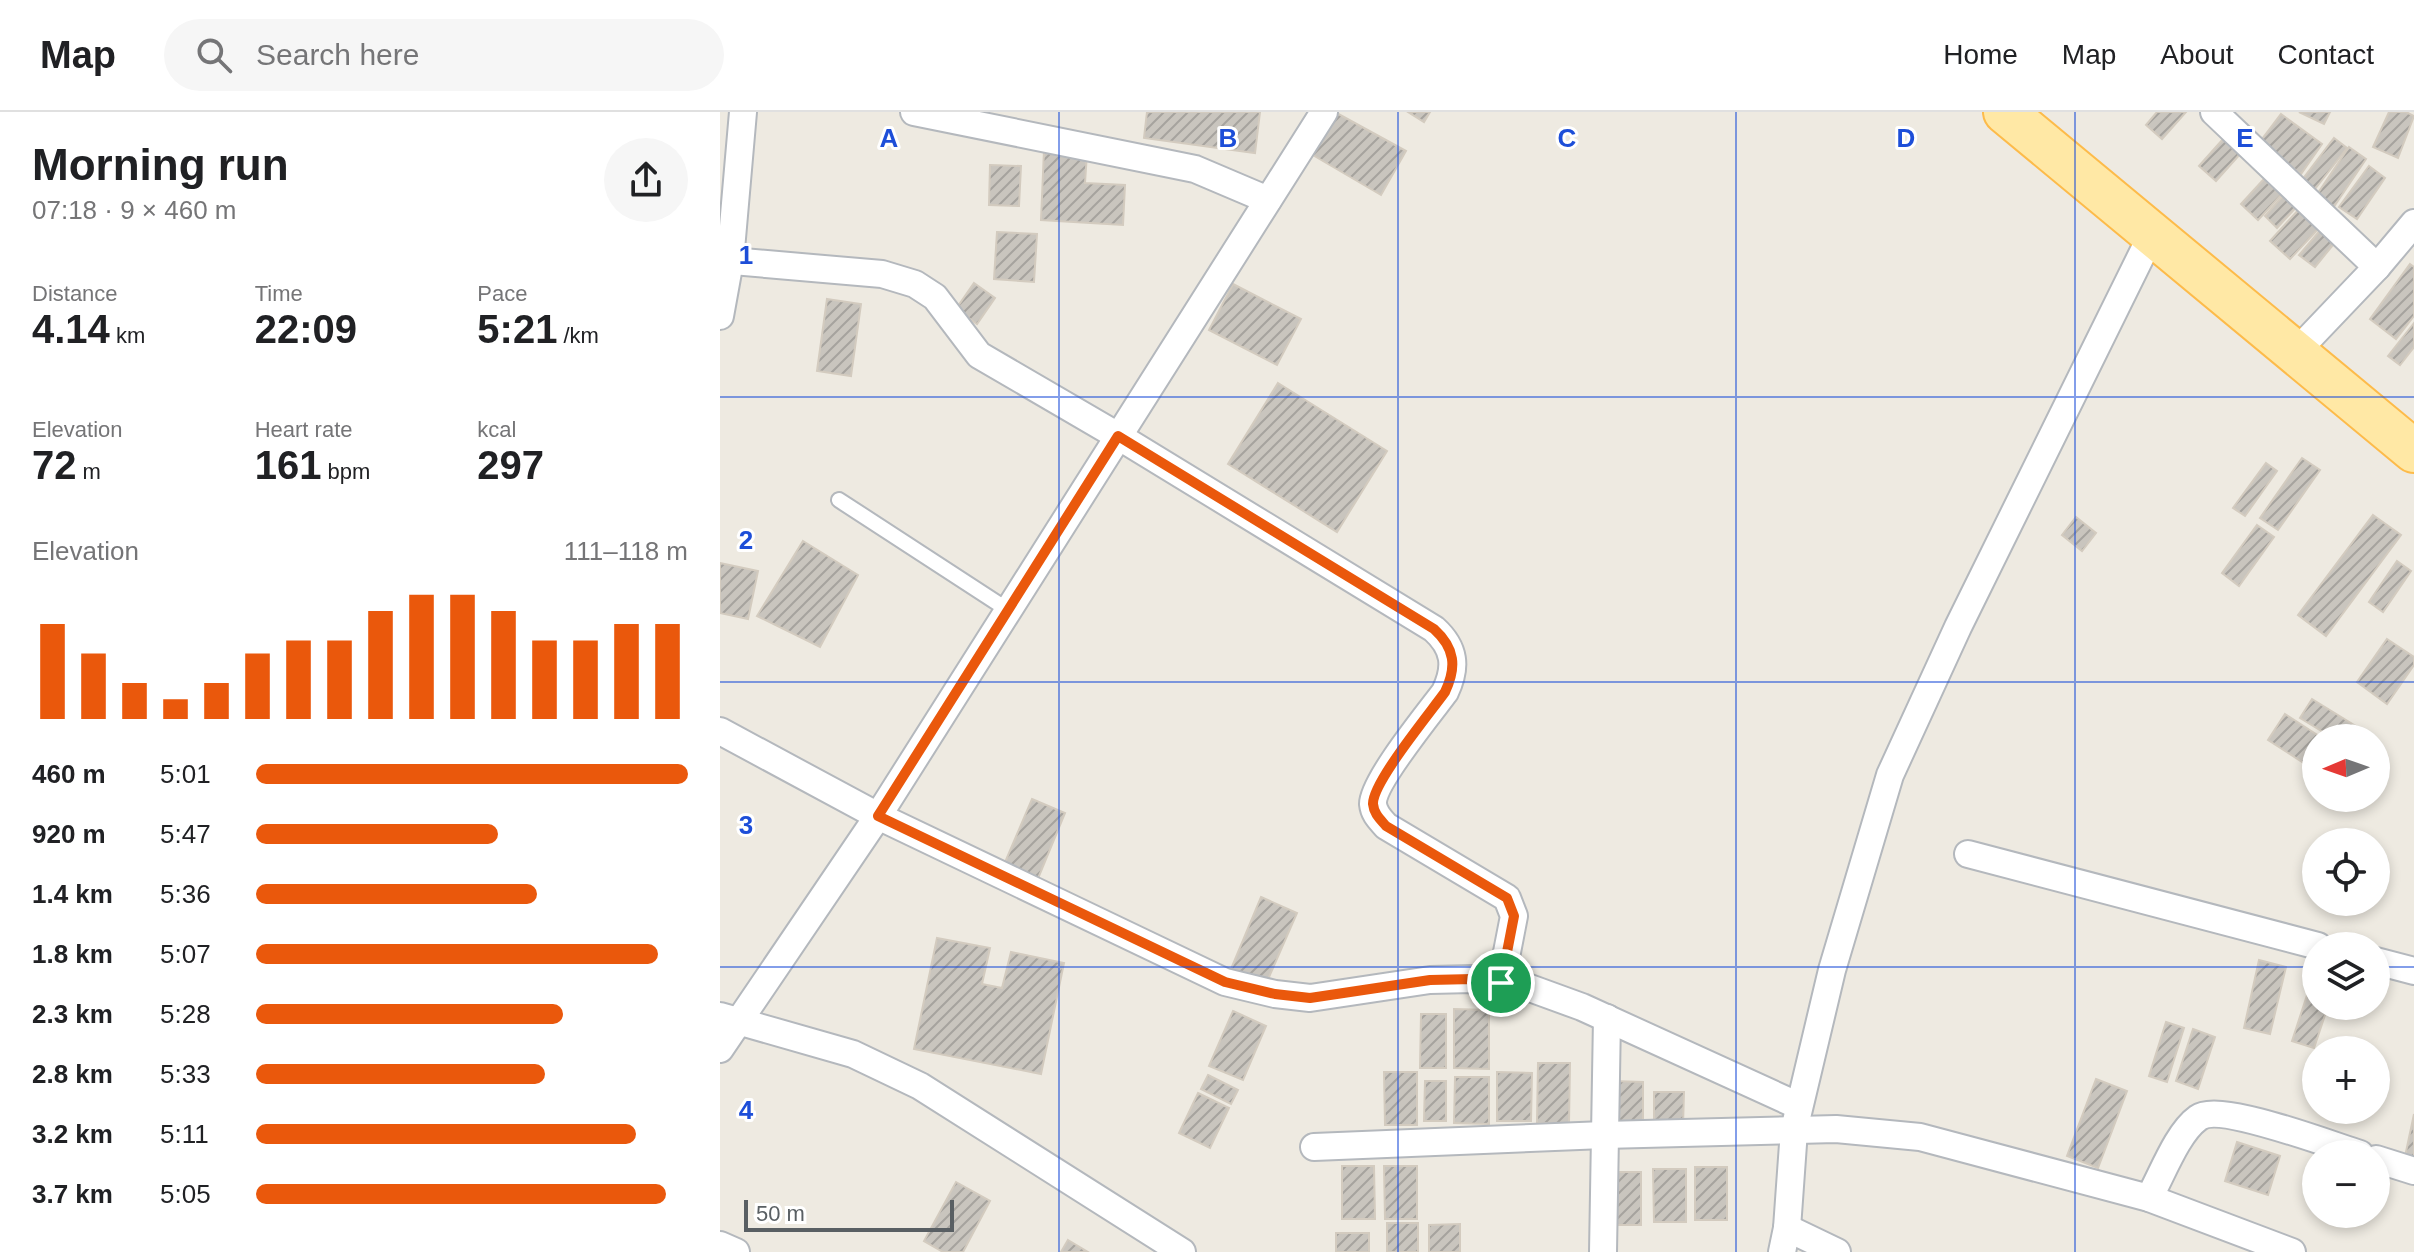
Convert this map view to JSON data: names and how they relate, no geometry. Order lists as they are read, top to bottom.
{
  "scale_bar": "50 m",
  "north": "left",
  "page": {
    "header": "Map",
    "search": "Search here",
    "nav": [
      "Home",
      "Map",
      "About",
      "Contact"
    ],
    "heading": ["Morning run", "07:18 · 9 × 460 m"],
    "stats": [
      ["Distance", "4.14 km"],
      ["Time", "22:09"],
      ["Pace", "5:21 /km"],
      ["Elevation", "72 m"],
      ["Heart rate", "161 bpm"],
      ["kcal", "297"]
    ],
    "chart": ["Elevation", "111–118 m"],
    "map_buttons": ["+", "−"],
    "list": [
      {
        "name": "460 m",
        "note": "5:01"
      },
      {
        "name": "920 m",
        "note": "5:47"
      },
      {
        "name": "1.4 km",
        "note": "5:36"
      },
      {
        "name": "1.8 km",
        "note": "5:07"
      },
      {
        "name": "2.3 km",
        "note": "5:28"
      },
      {
        "name": "2.8 km",
        "note": "5:33"
      },
      {
        "name": "3.2 km",
        "note": "5:11"
      },
      {
        "name": "3.7 km",
        "note": "5:05"
      }
    ],
    "scale": "50 m"
  },
  "grid": {
    "columns": [
      "A",
      "B",
      "C",
      "D",
      "E"
    ],
    "rows": [
      "1",
      "2",
      "3",
      "4"
    ]
  }
}
